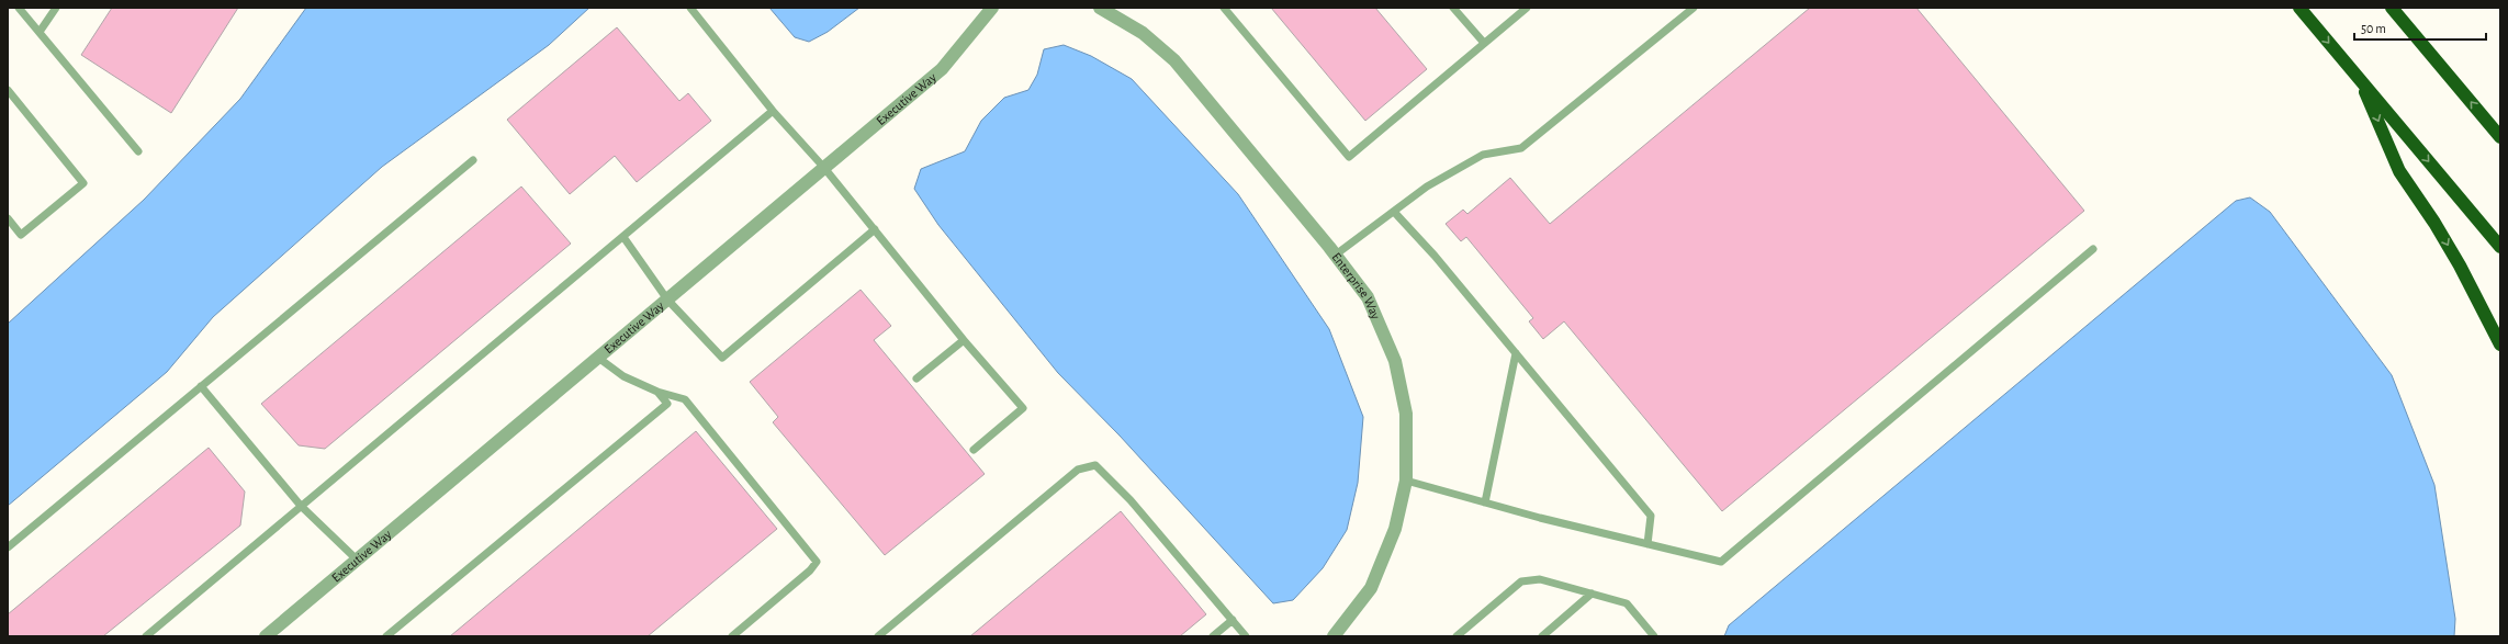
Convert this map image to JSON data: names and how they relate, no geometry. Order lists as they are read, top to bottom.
{
  "streets": {
    "street": ["Executive Way", "Enterprise Way"]
  },
  "scale_bar": "50 m"
}
